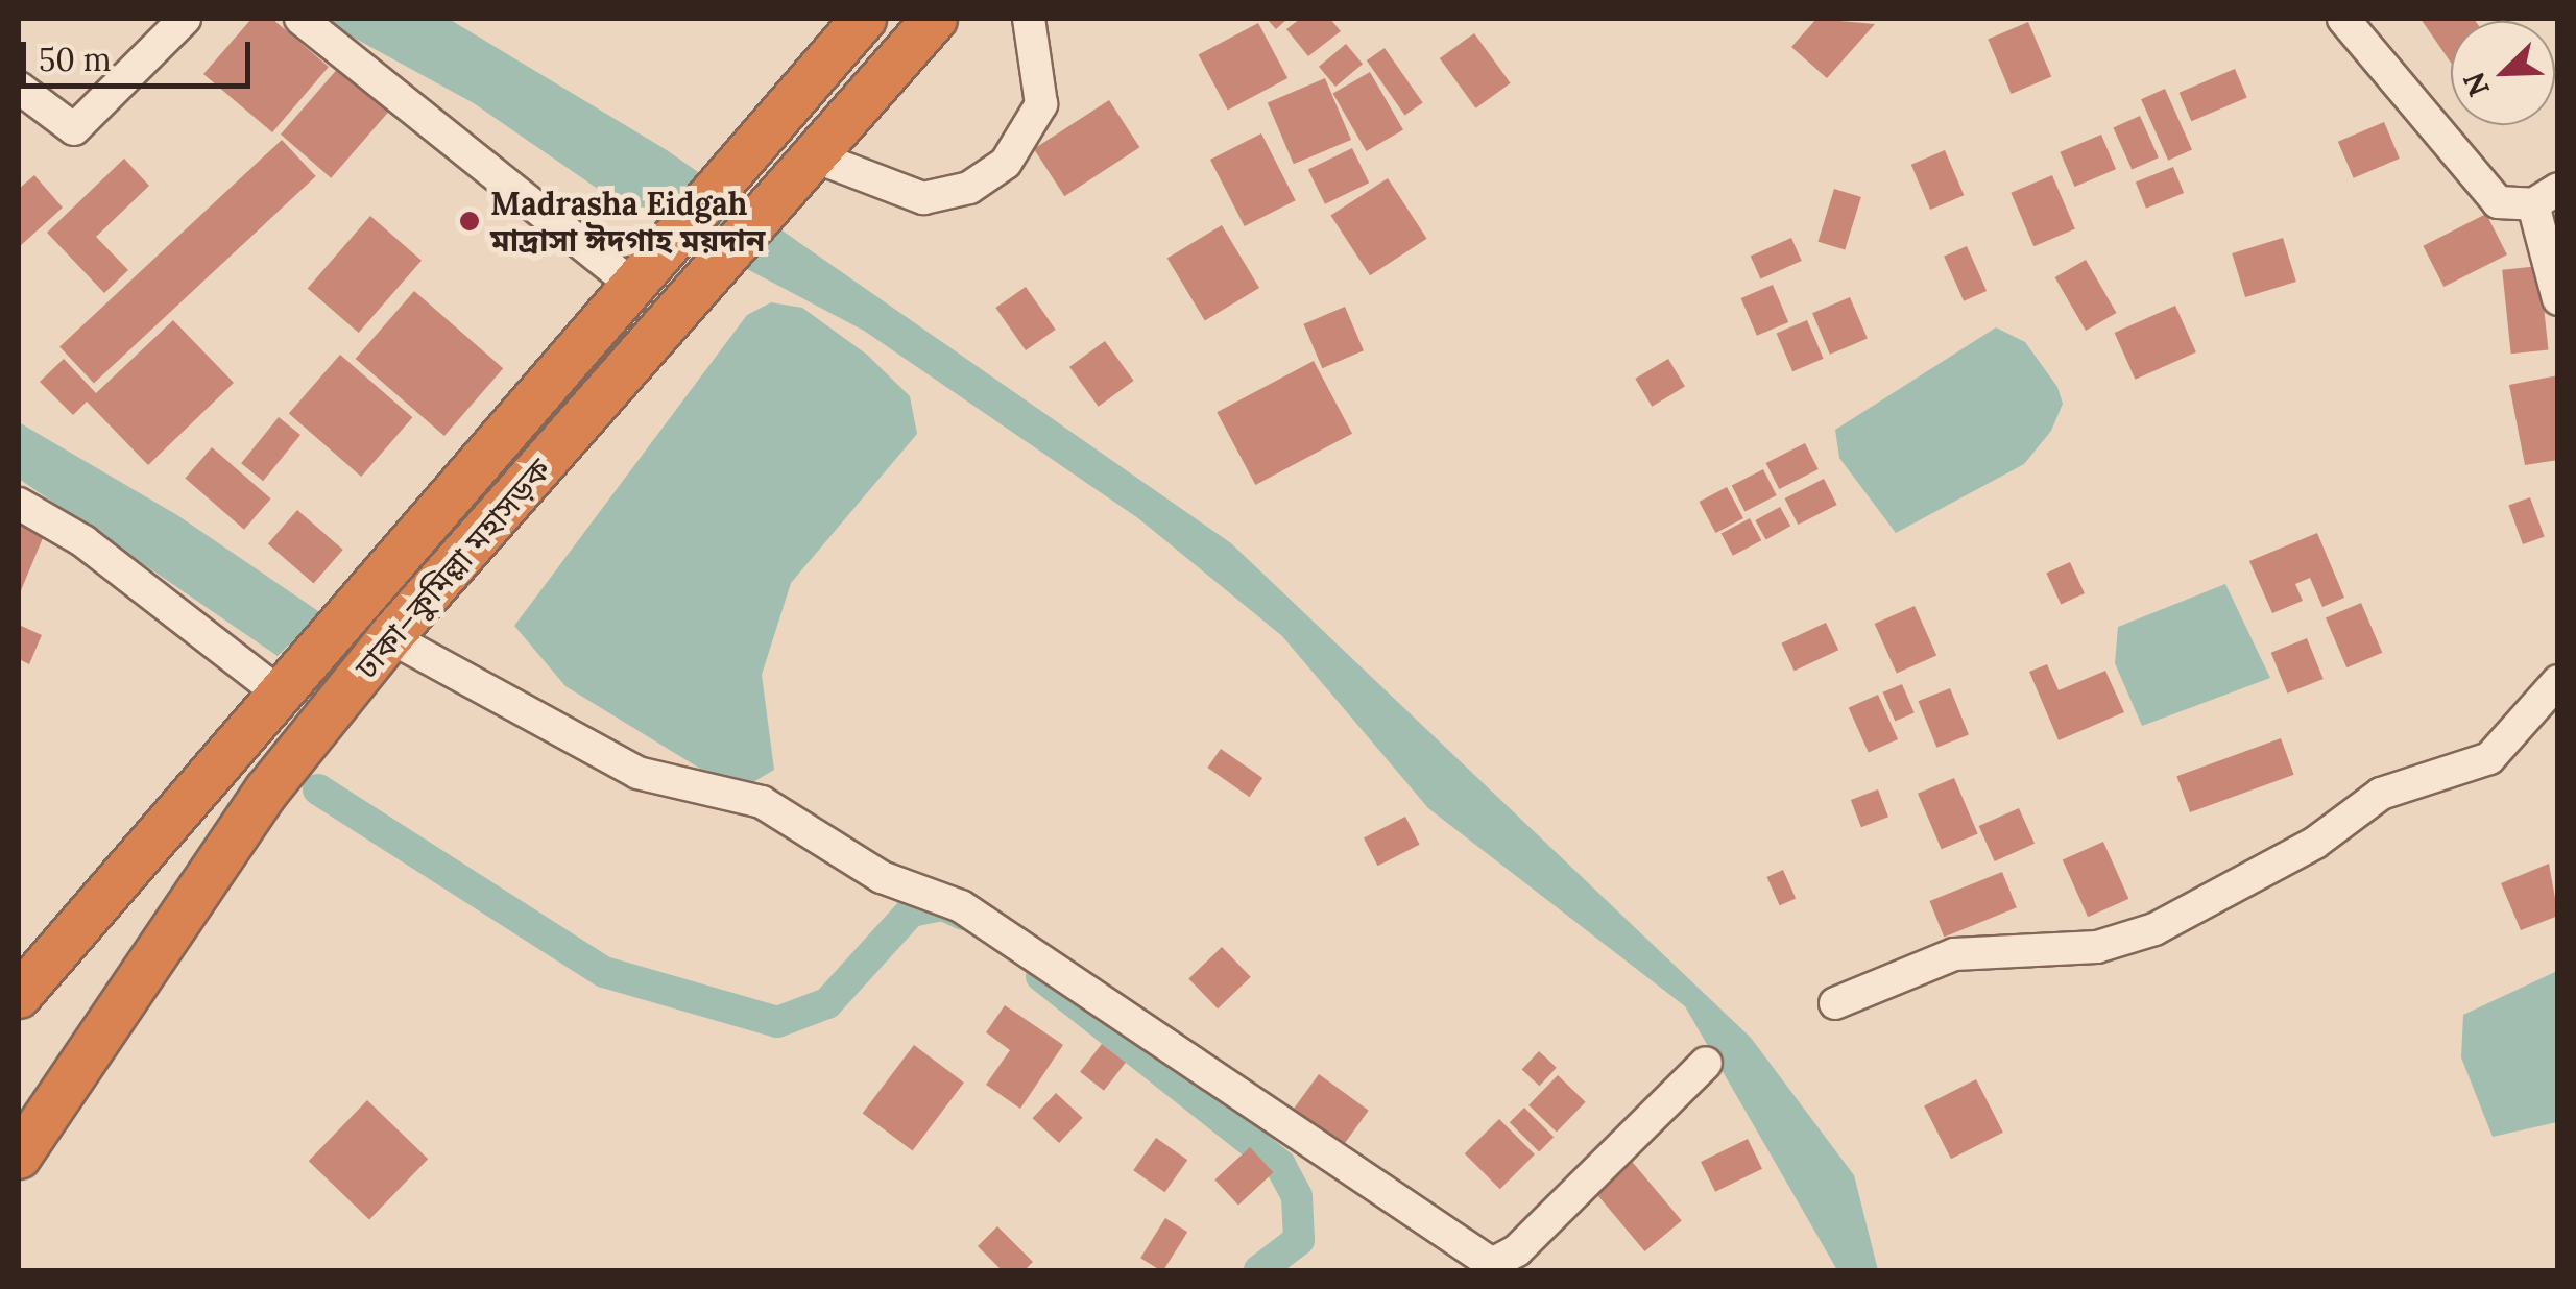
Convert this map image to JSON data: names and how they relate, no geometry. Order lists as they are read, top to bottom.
{
  "streets": {
    "highway": ["ঢাকা–কুমিল্লা মহাসড়ক"]
  },
  "places": ["Madrasha Eidgah মাদ্রাসা ঈদগাহ ময়দান"],
  "scale_bar": "50 m",
  "north": "bottom left"
}
